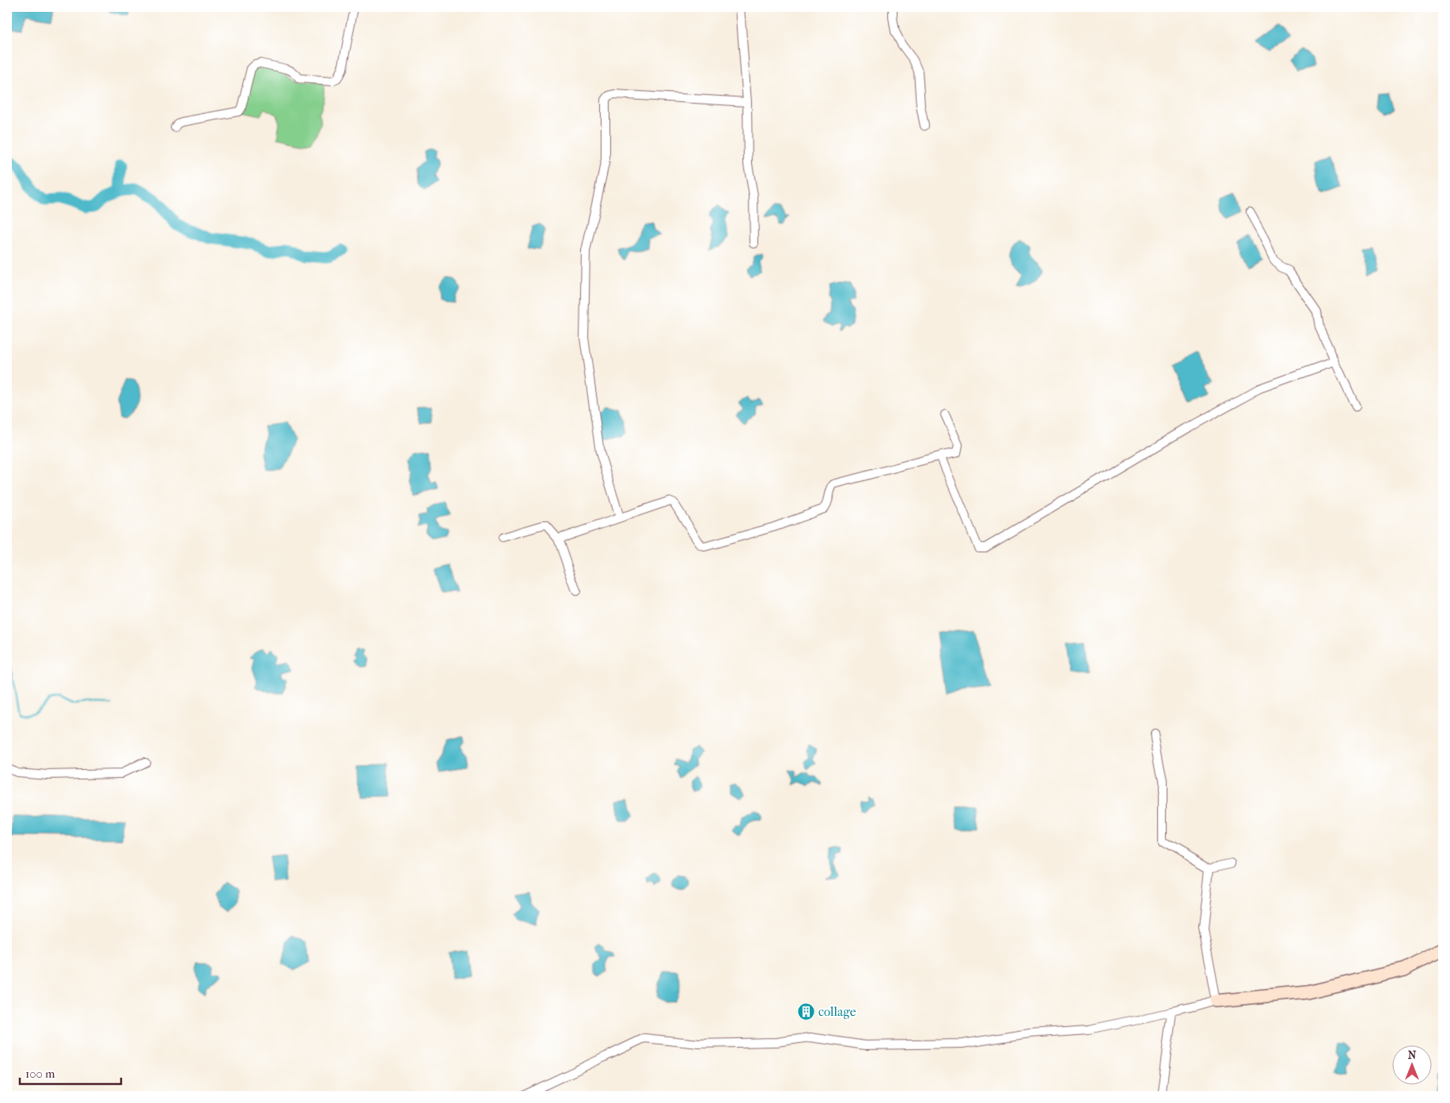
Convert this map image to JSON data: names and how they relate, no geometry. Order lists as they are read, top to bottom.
{
  "places": {
    "building": ["collage"]
  },
  "scale_bar": "100 m",
  "north": "top"
}
